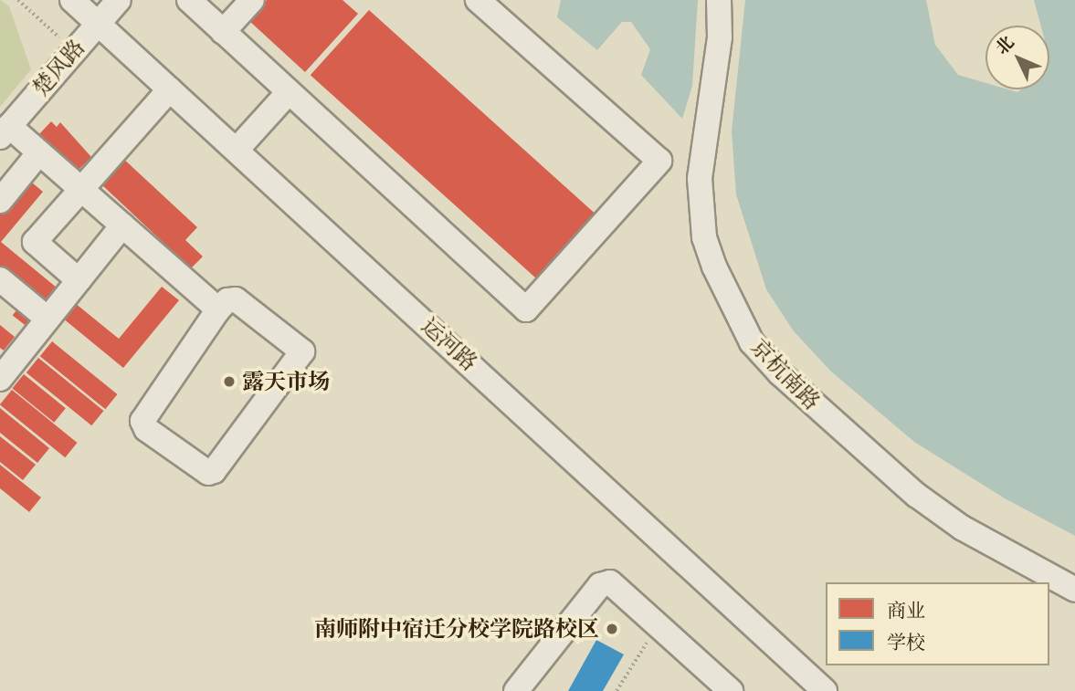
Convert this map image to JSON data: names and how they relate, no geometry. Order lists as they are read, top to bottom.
{
  "streets": {
    "street": ["楚风路", "运河路", "京杭南路"]
  },
  "crossings": [
    ["楚风路", "运河路"]
  ],
  "places": ["露天市场", "南师附中宿迁分校学院路校区"],
  "legend": ["商业", "学校"],
  "north": "top left"
}
